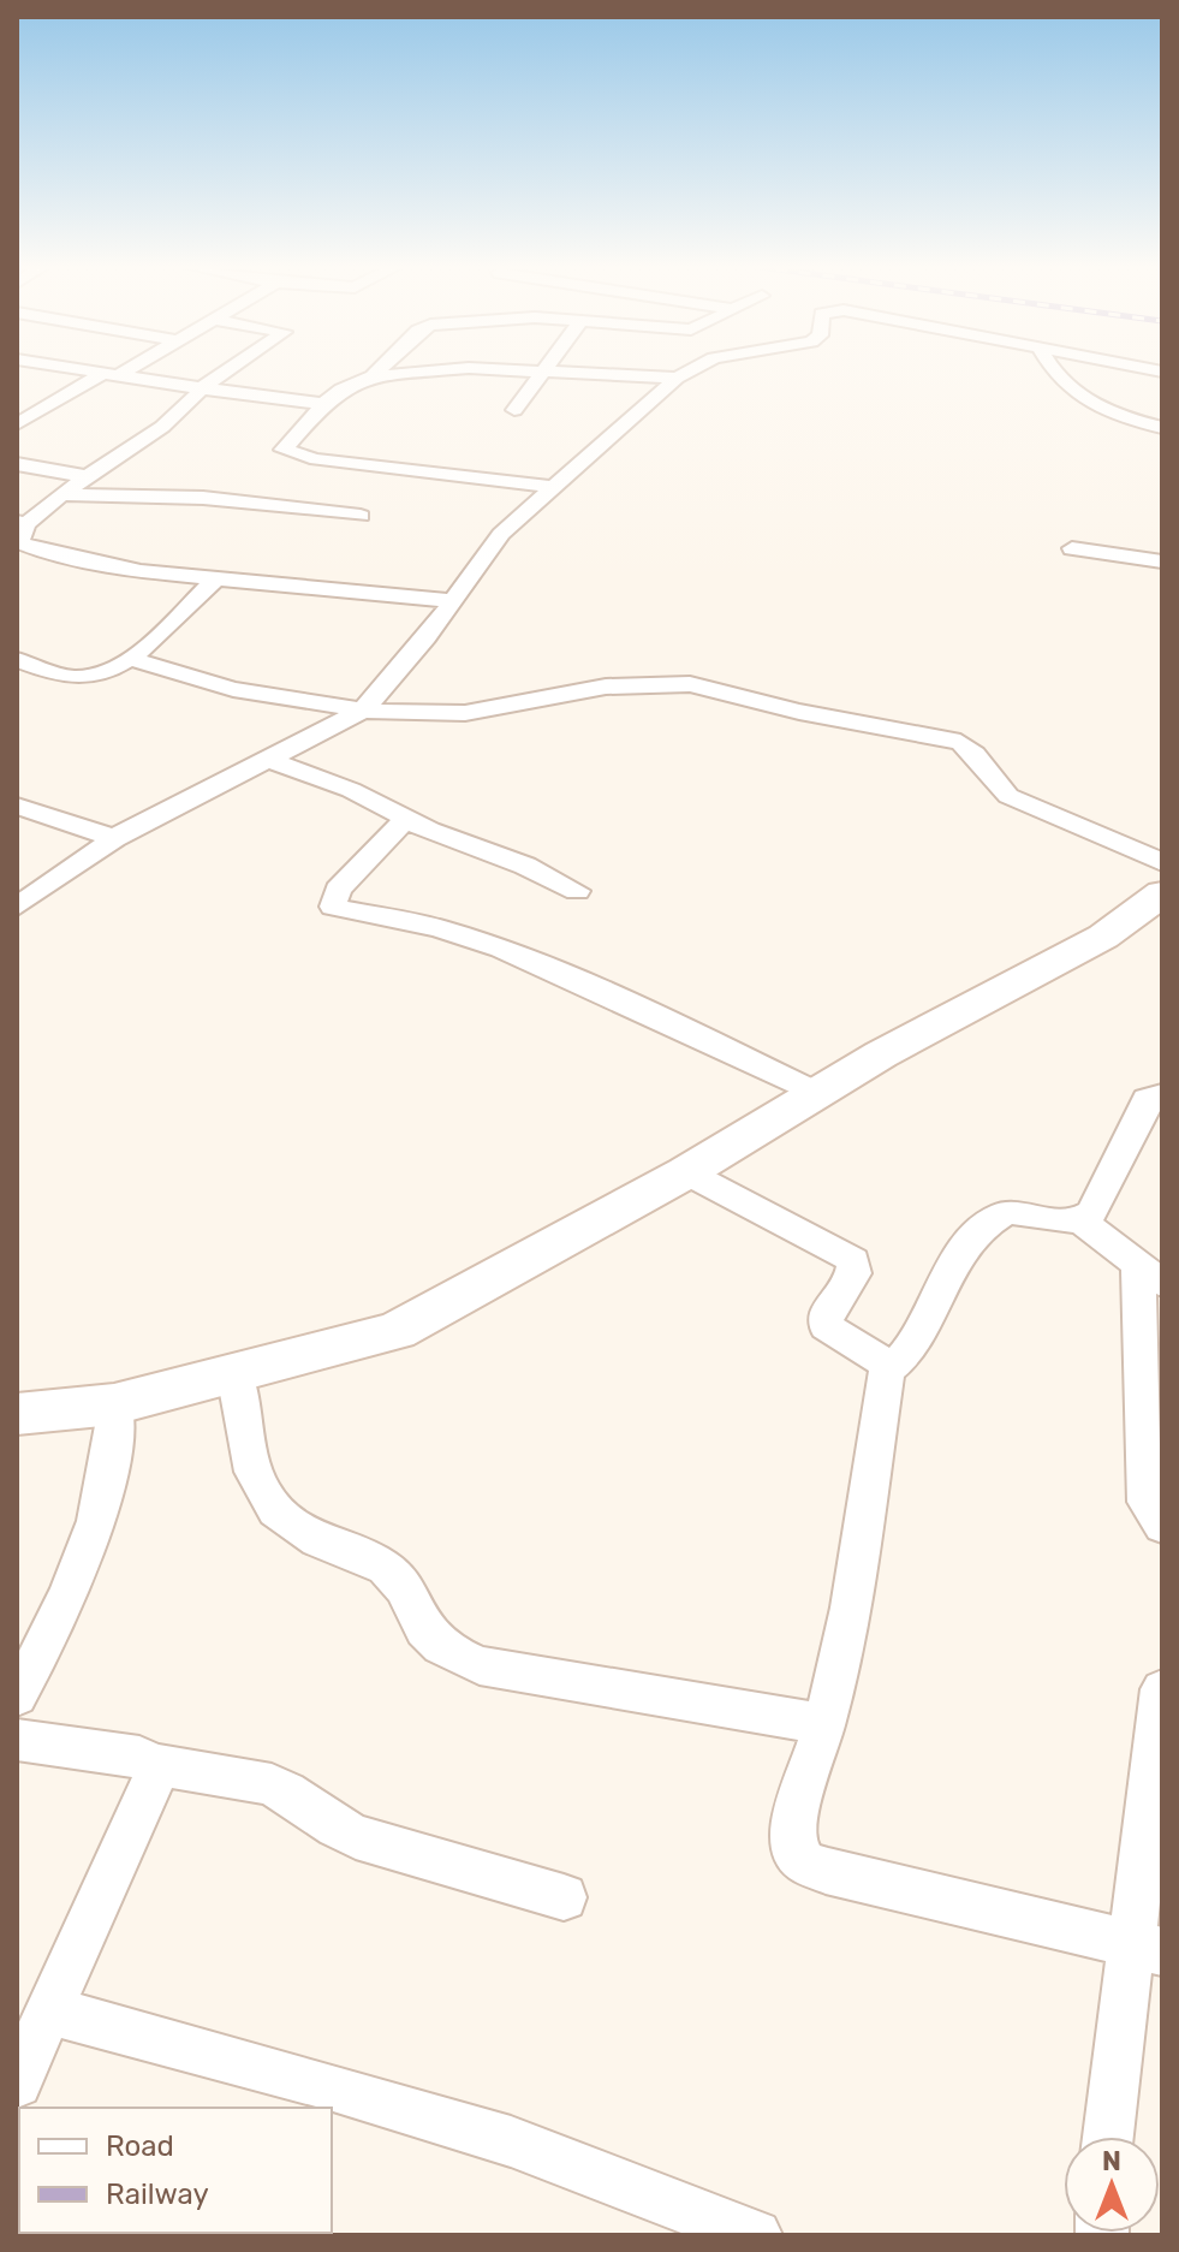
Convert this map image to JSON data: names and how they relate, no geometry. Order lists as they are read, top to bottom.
{
  "legend": ["Road", "Railway"],
  "north": "top"
}
